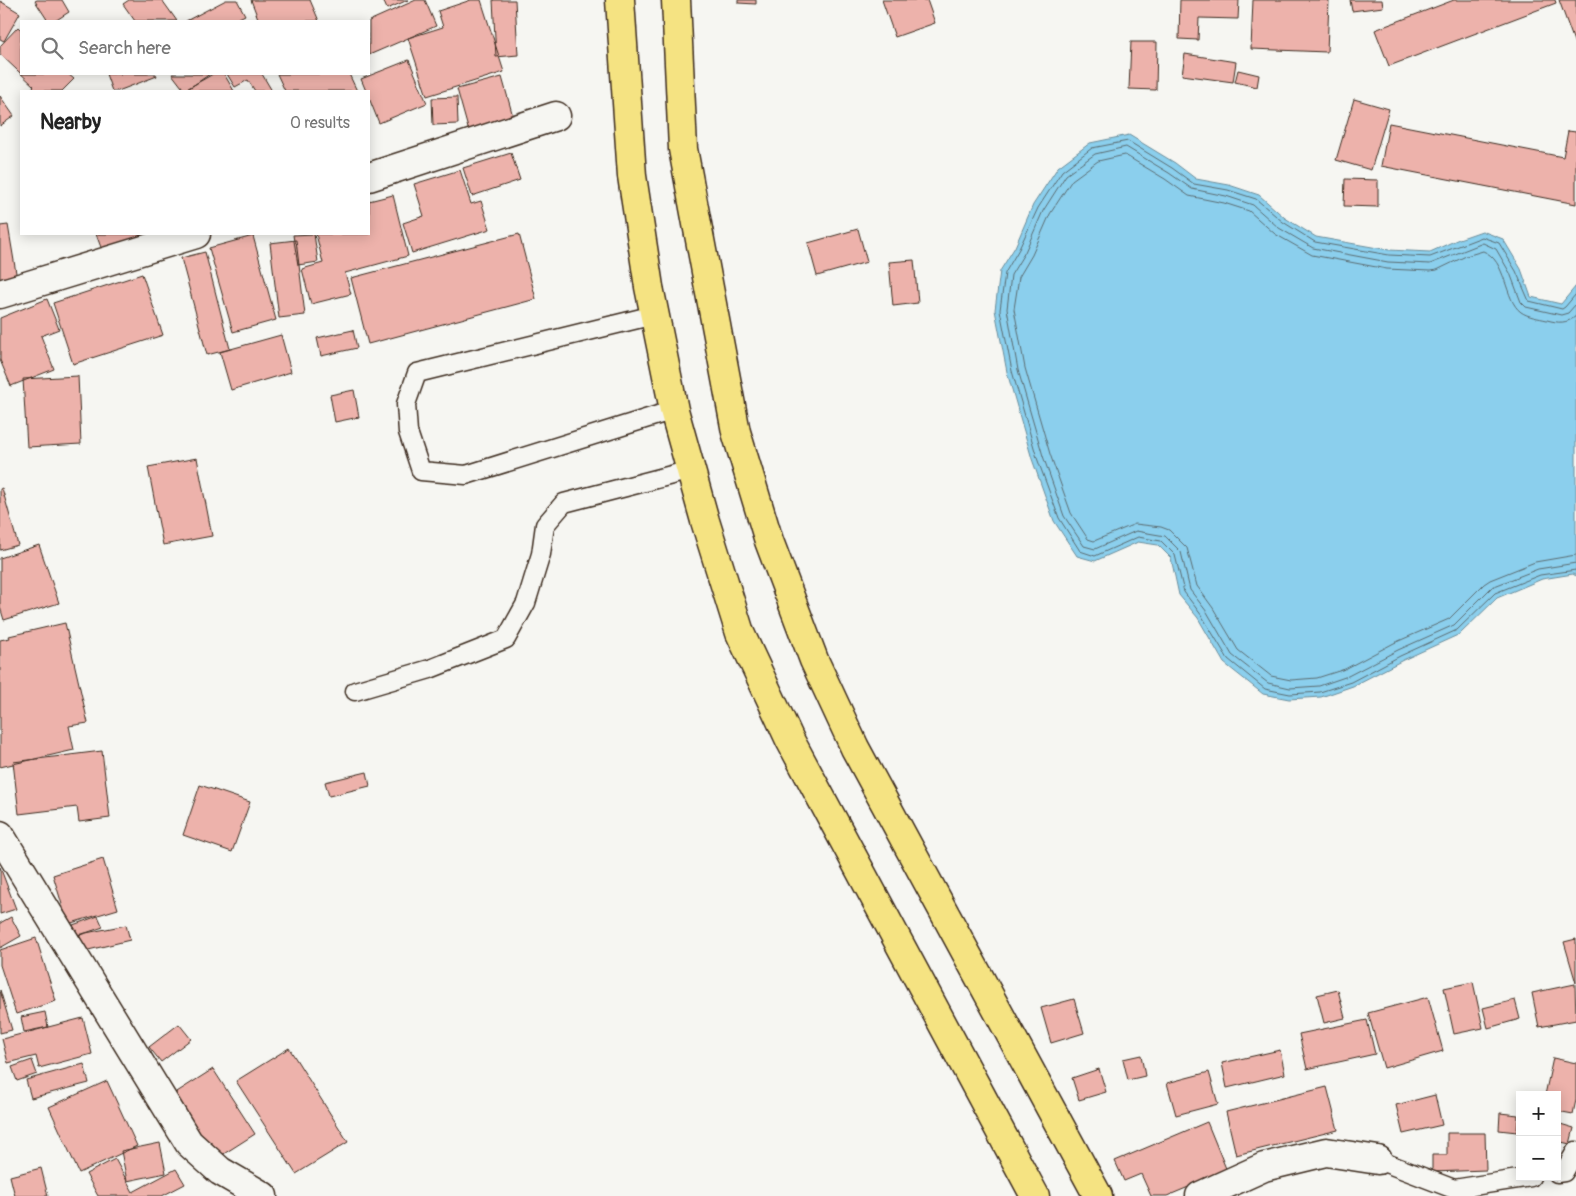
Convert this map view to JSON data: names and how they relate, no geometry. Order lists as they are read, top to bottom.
{
  "page": {
    "search": "Search here",
    "heading": ["Nearby", "0 results"],
    "map_buttons": ["+", "−"]
  }
}
